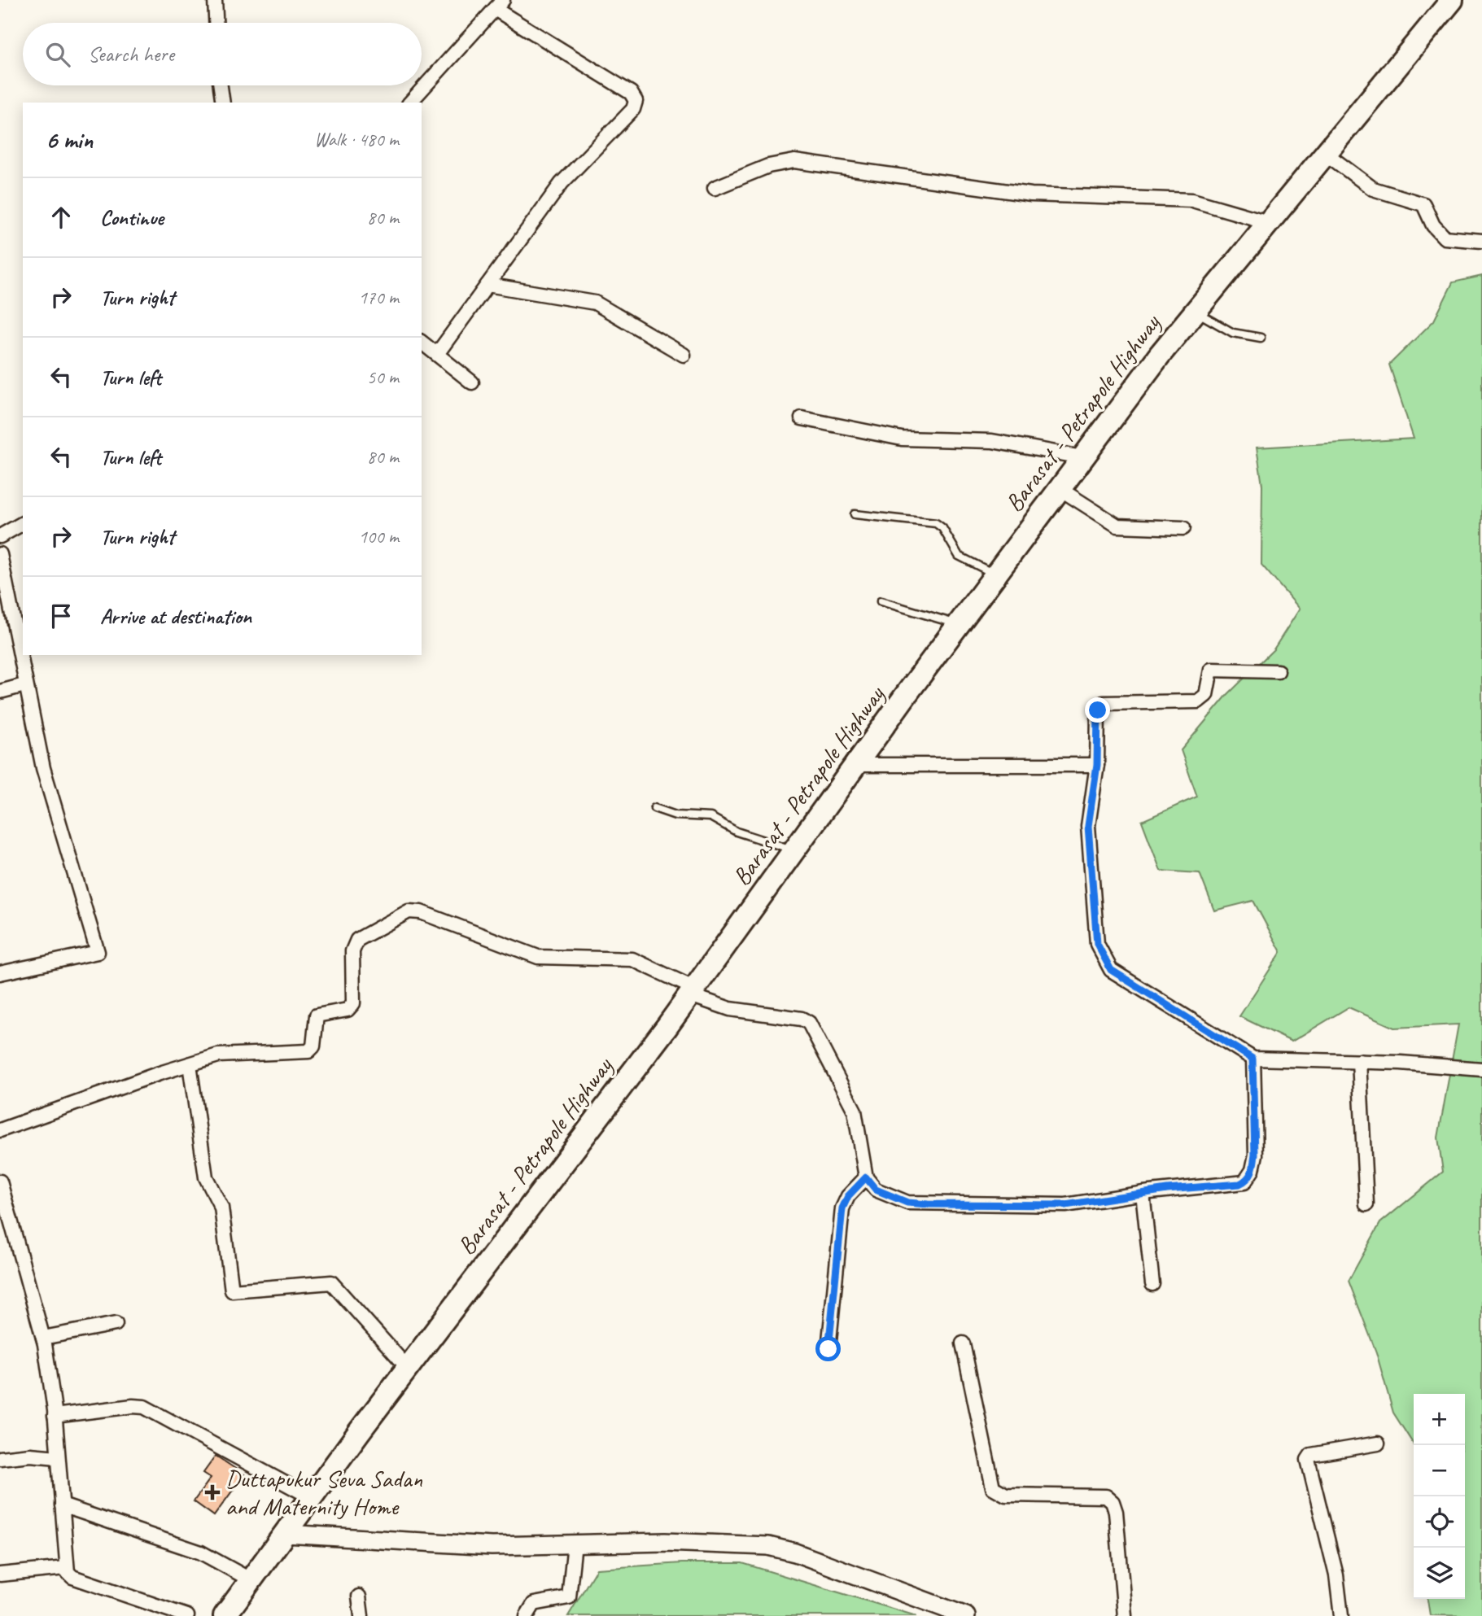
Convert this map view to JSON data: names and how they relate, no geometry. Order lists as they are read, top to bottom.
{
  "streets": {
    "highway": ["Barasat - Petrapole Highway"]
  },
  "places": {
    "health": ["Duttapukur Seva Sadan and Maternity Home"]
  },
  "page": {
    "search": "Search here",
    "heading": ["6 min", "Walk · 480 m"],
    "list": [
      ["Continue", "80 m"],
      ["Turn right", "170 m"],
      ["Turn left", "50 m"],
      ["Turn left", "80 m"],
      ["Turn right", "100 m"],
      "Arrive at destination"
    ],
    "map_buttons": ["+", "−"]
  }
}
